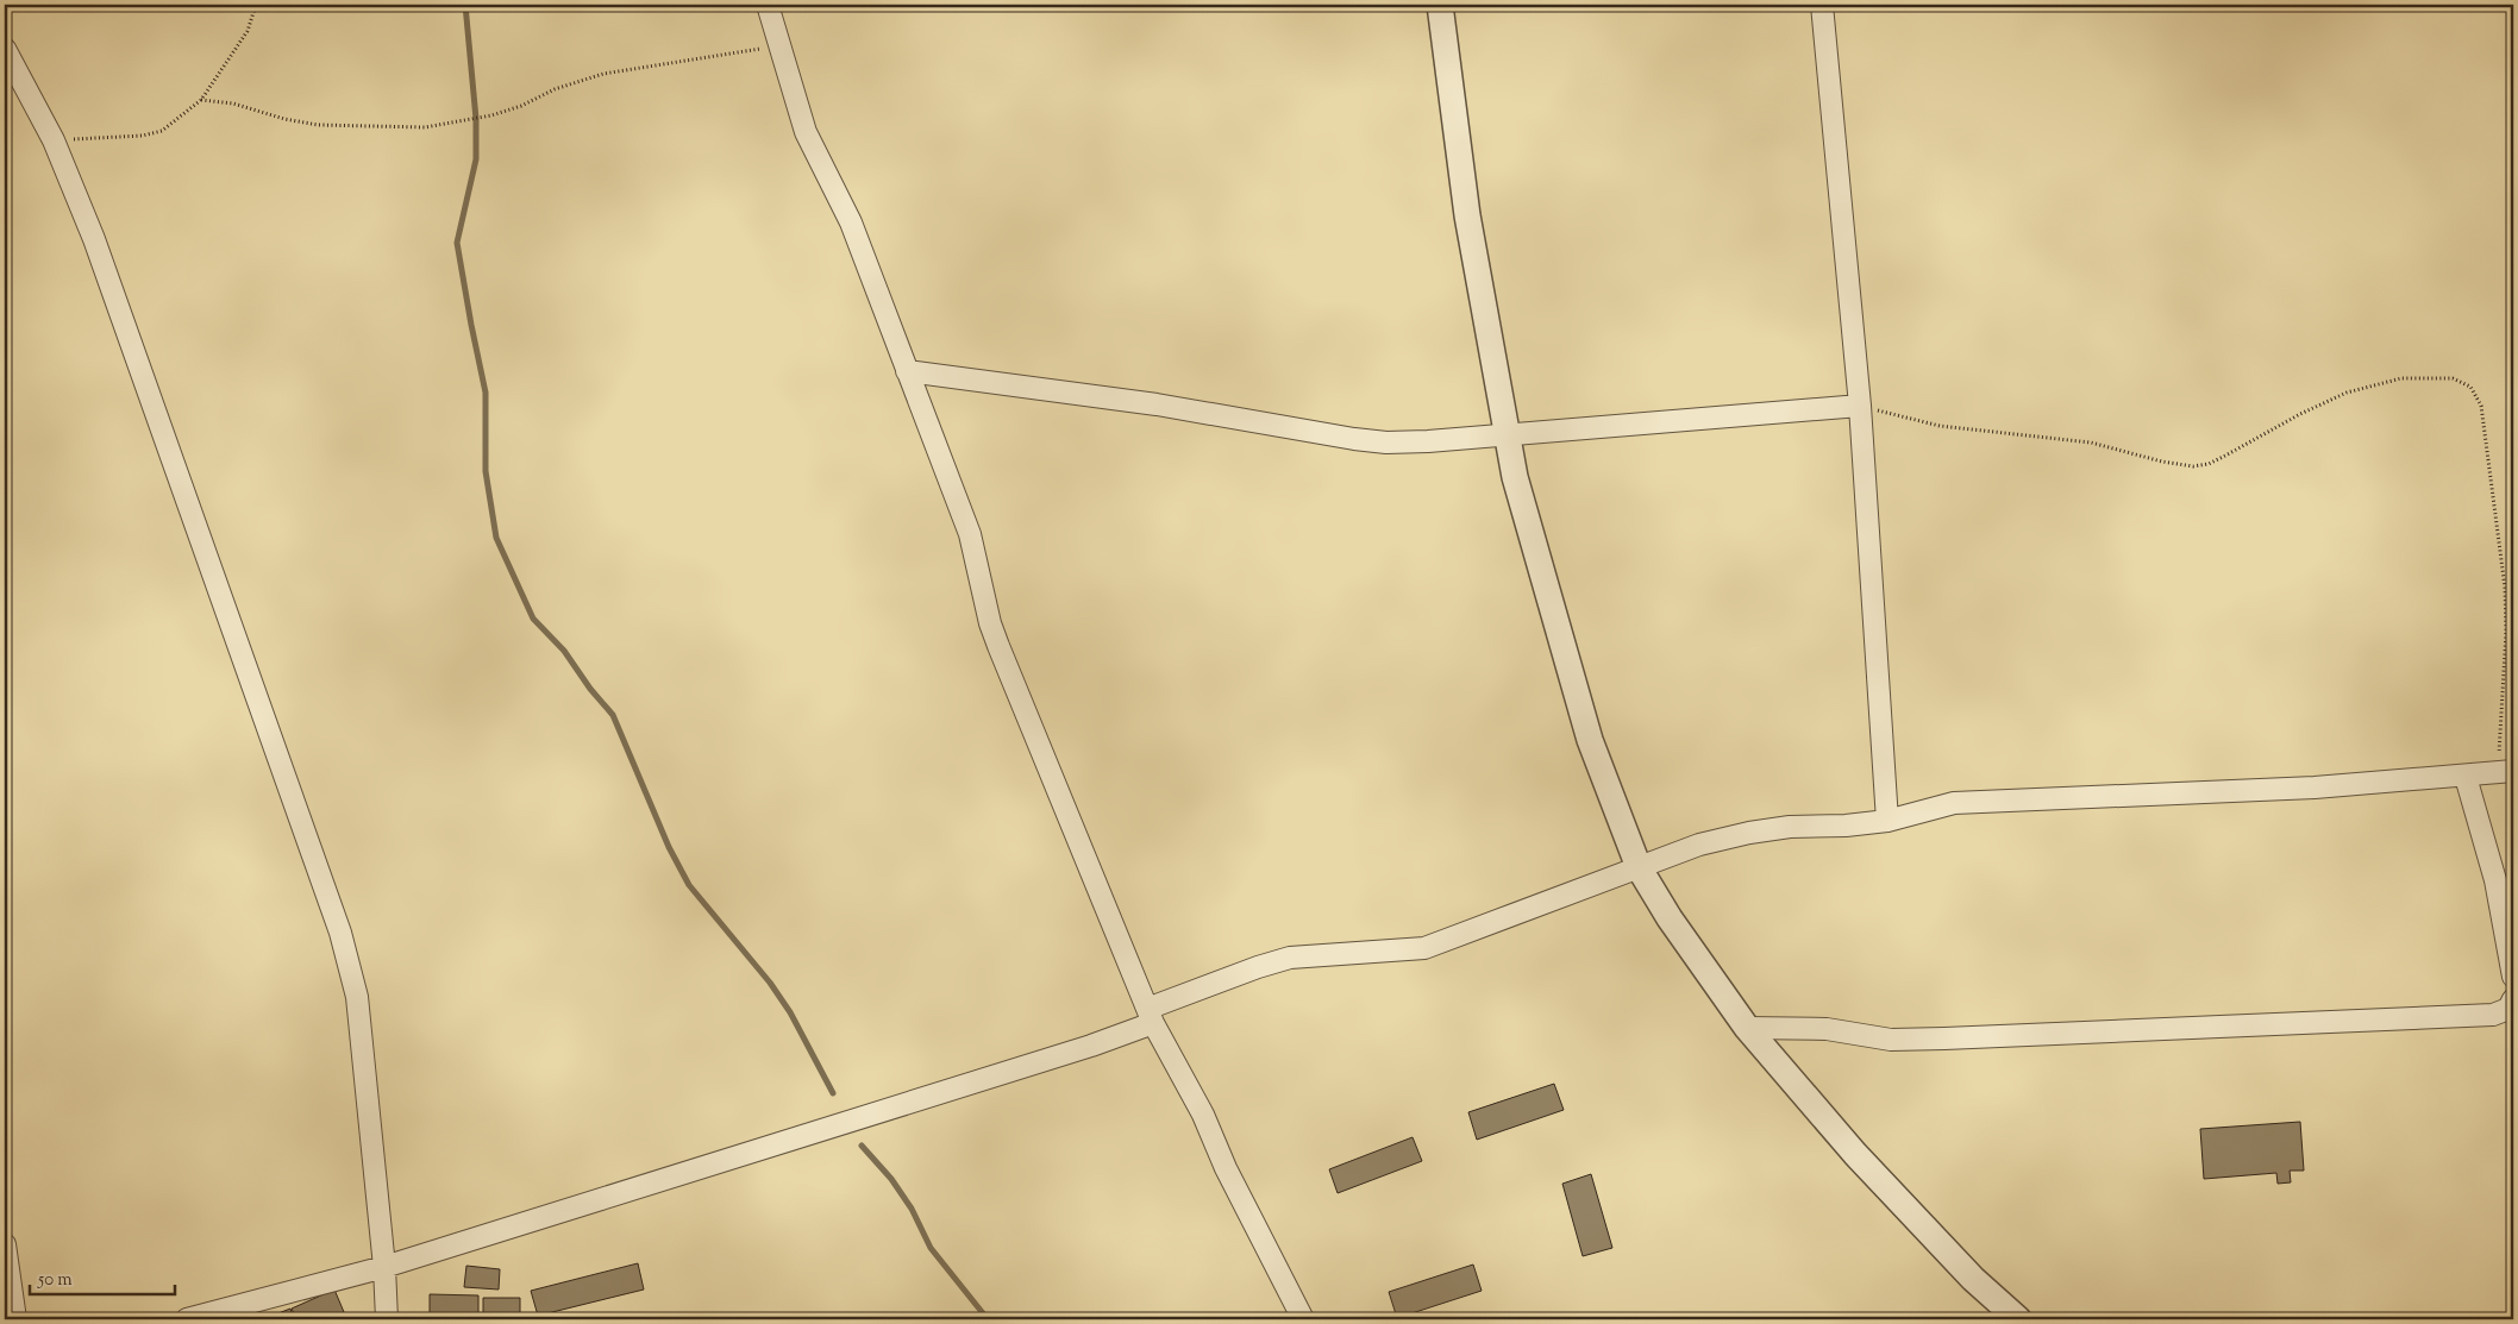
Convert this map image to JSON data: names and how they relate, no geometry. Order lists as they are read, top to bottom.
{
  "scale_bar": "50 m"
}
